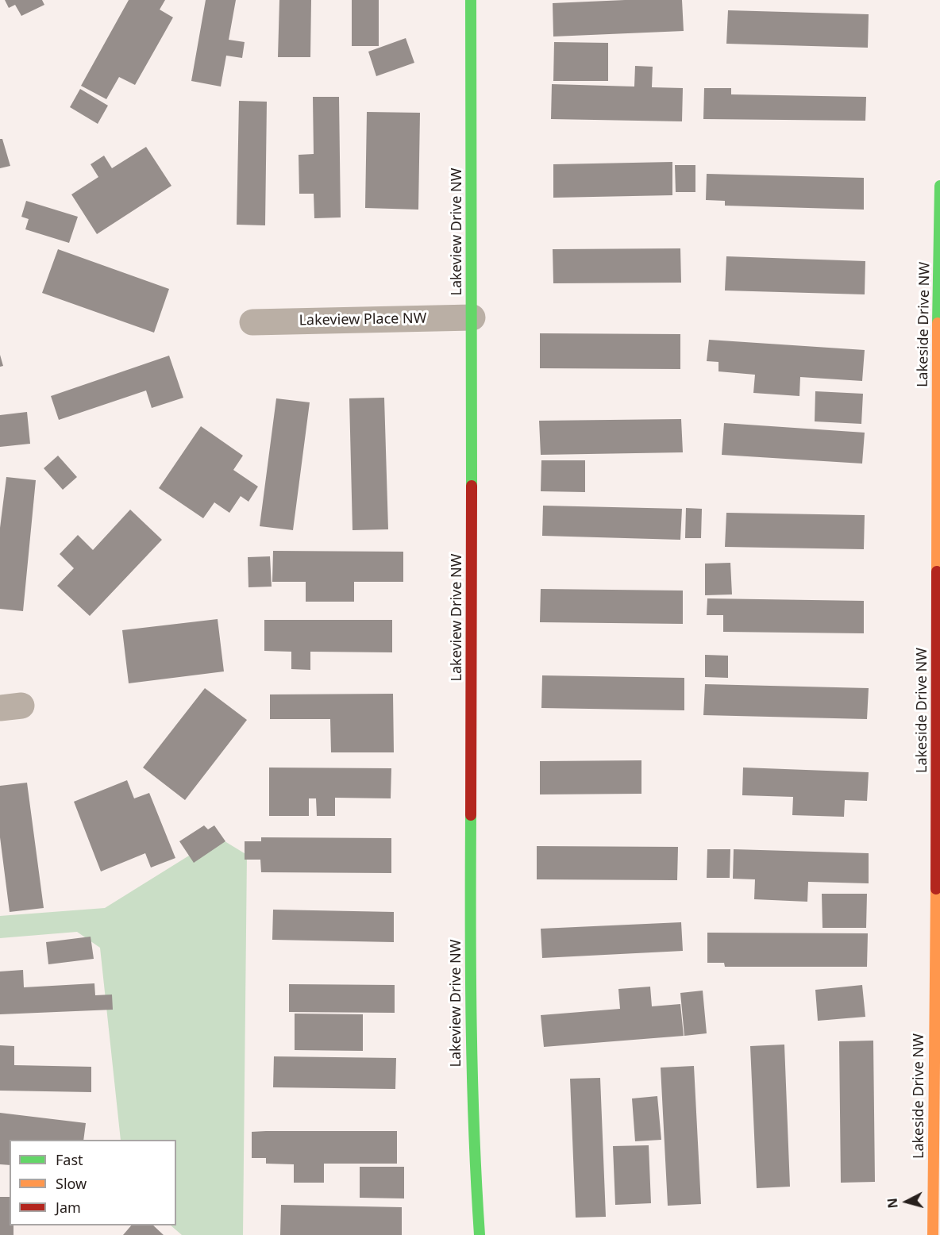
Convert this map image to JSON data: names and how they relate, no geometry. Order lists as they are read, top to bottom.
{
  "streets": {
    "street": ["Lakeview Drive NW", "Lakeview Place NW", "Lakeside Drive NW"]
  },
  "crossings": [
    ["Lakeview Drive NW", "Lakeview Place NW"]
  ],
  "legend": ["Fast", "Slow", "Jam"],
  "north": "left"
}
